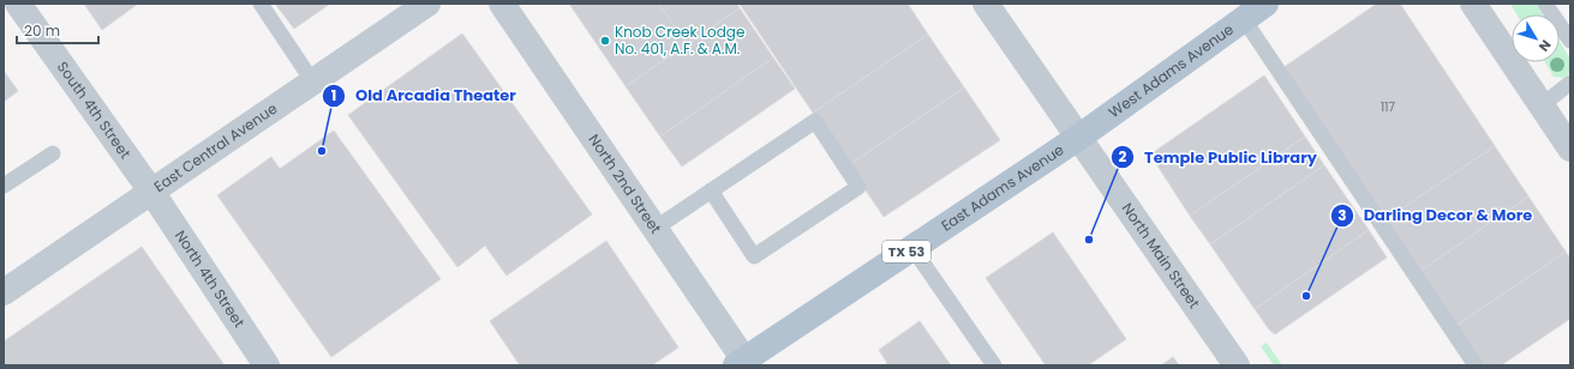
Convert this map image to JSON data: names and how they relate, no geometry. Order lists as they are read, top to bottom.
{
  "streets": {
    "main road": ["West Adams Avenue", "East Adams Avenue", "TX 53"],
    "street": [
      "South 4th Street",
      "East Central Avenue",
      "North 2nd Street",
      "North Main Street",
      "North 4th Street"
    ]
  },
  "crossings": [
    ["West Adams Avenue", "East Adams Avenue"],
    ["West Adams Avenue", "North Main Street"],
    ["South 4th Street", "East Central Avenue"],
    ["South 4th Street", "North 4th Street"],
    ["East Central Avenue", "North 4th Street"],
    ["North 2nd Street", "East Adams Avenue"],
    ["East Adams Avenue", "North Main Street"]
  ],
  "places": [
    "Knob Creek Lodge No. 401, A.F. & A.M.",
    "Old Arcadia Theater",
    "Temple Public Library",
    "Darling Decor & More"
  ],
  "house_numbers": ["117"],
  "scale_bar": "20 m",
  "north": "bottom right"
}
